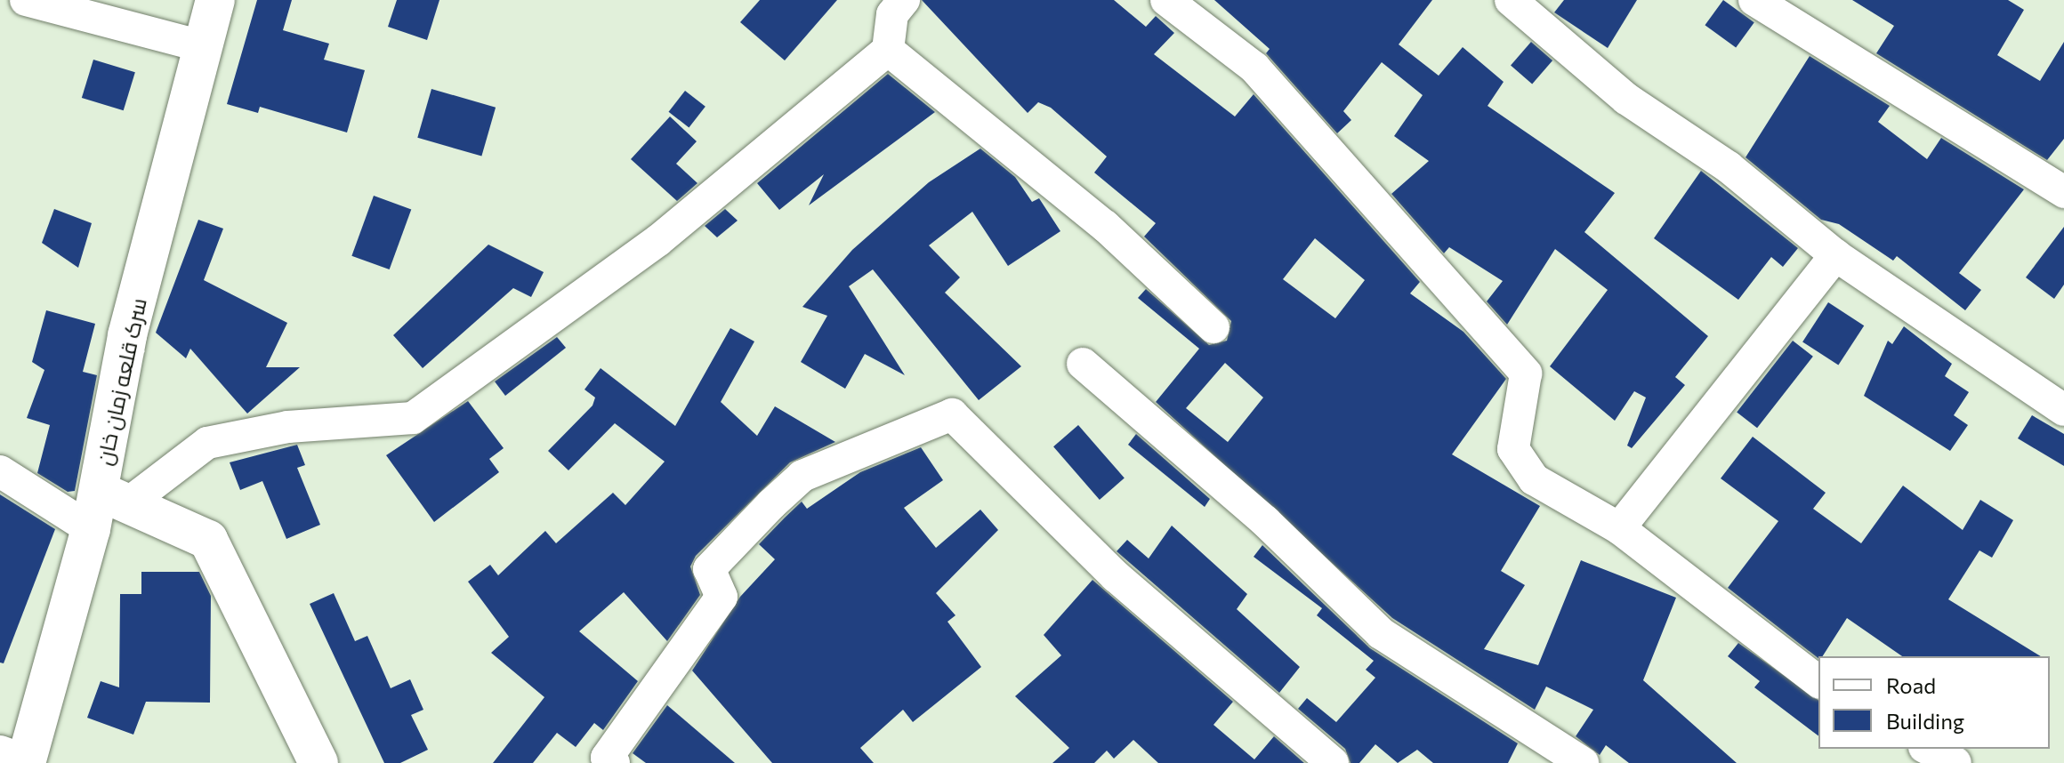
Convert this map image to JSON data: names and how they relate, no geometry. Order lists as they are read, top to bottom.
{
  "streets": {
    "street": ["سرک قلعه زمان خان"]
  },
  "legend": ["Road", "Building"]
}
